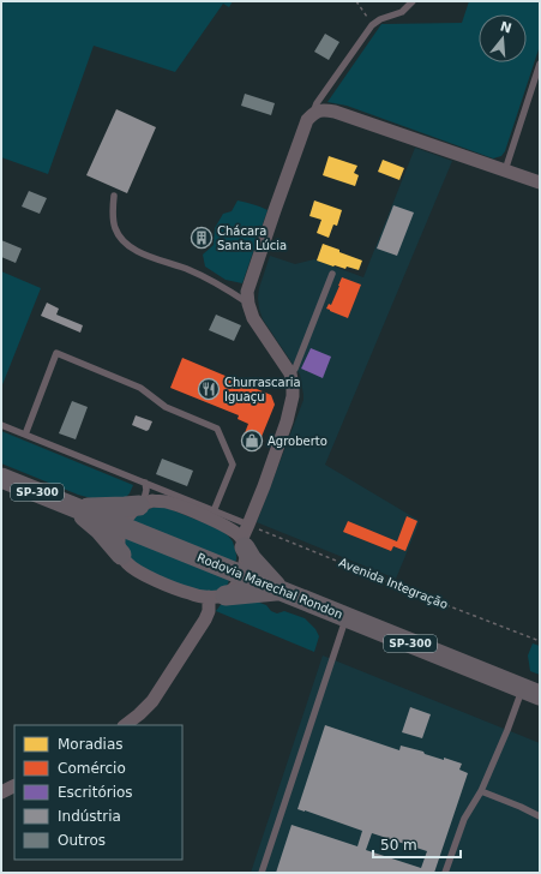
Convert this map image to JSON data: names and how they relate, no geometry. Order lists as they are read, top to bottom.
{
  "streets": {
    "main road": ["SP-300", "Rodovia Marechal Rondon"],
    "path": ["Avenida Integração"]
  },
  "places": {
    "building": ["Chácara Santa Lúcia"],
    "restaurant": ["Churrascaria Iguaçu"],
    "shop": ["Agroberto"]
  },
  "legend": [
    "Moradias",
    "Comércio",
    "Escritórios",
    "Indústria",
    "Outros"
  ],
  "scale_bar": "50 m",
  "north": "top"
}
